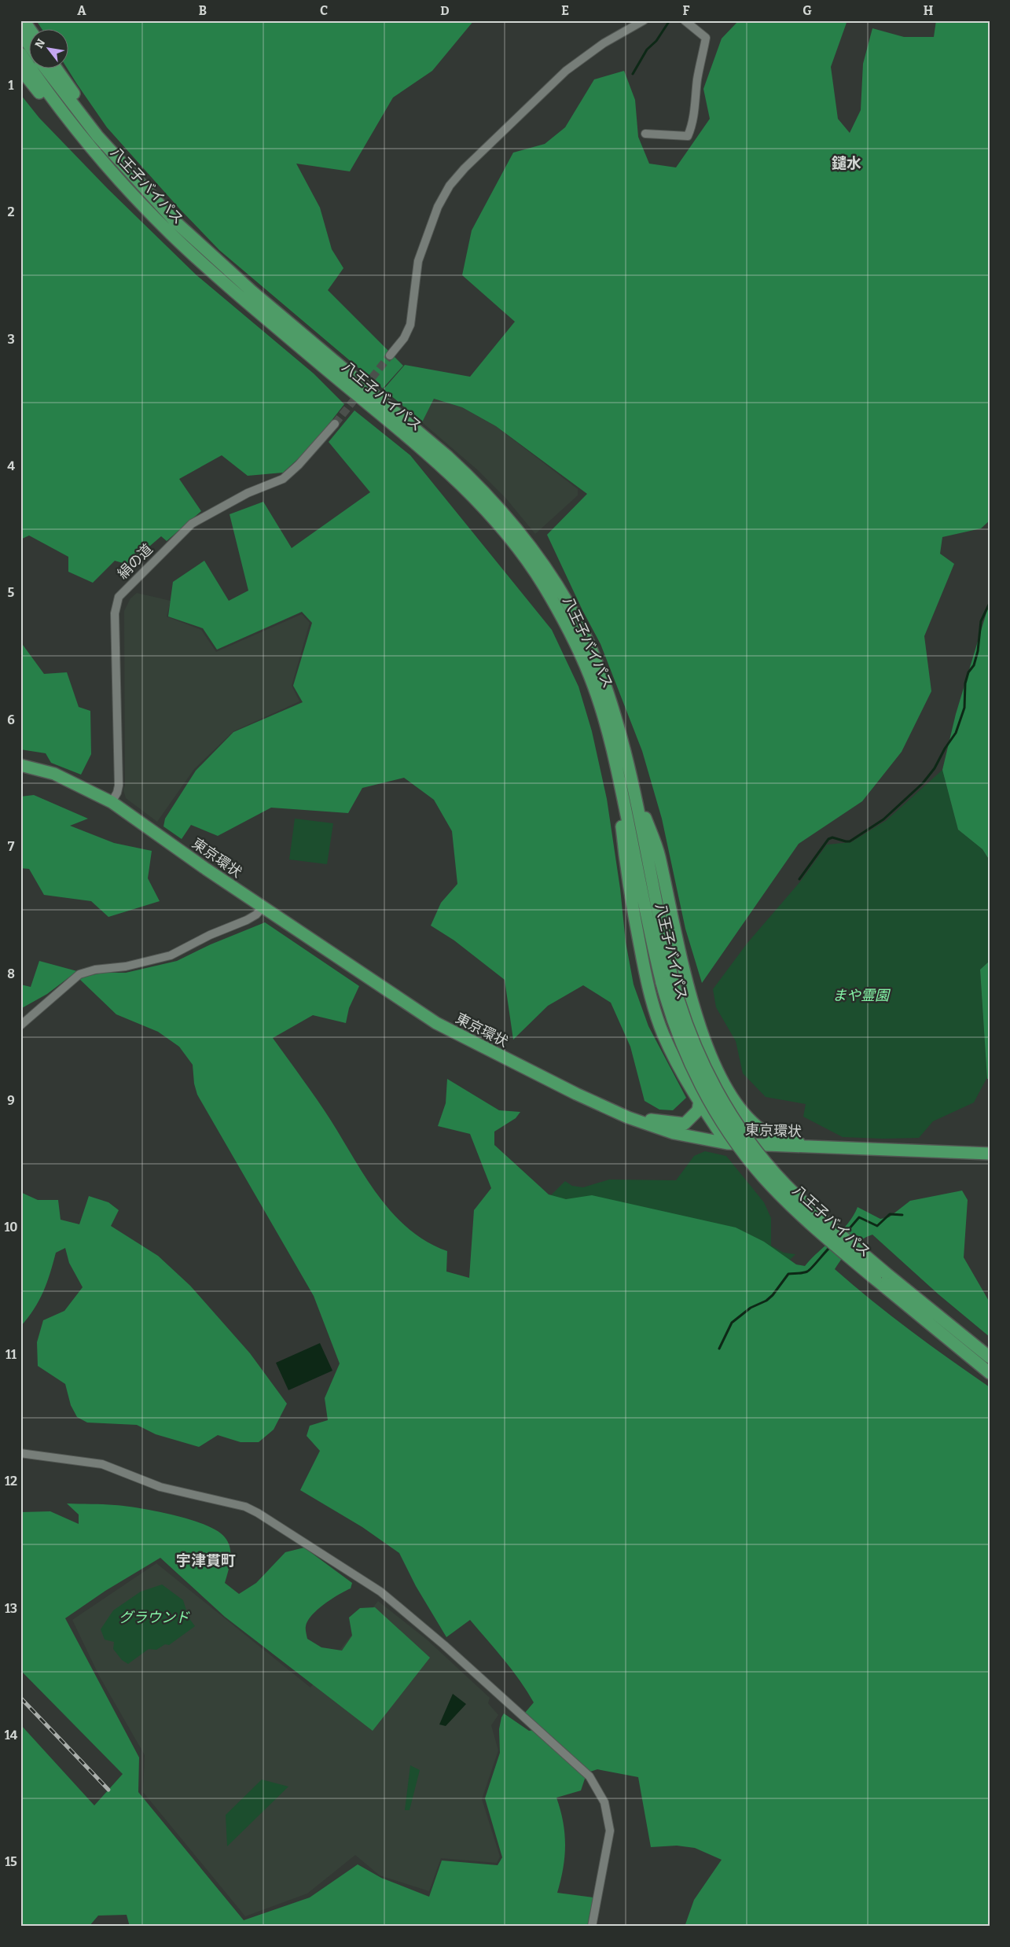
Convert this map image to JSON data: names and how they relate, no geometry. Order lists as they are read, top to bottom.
{
  "streets": {
    "highway": ["八王子バイパス", "東京環状"],
    "street": ["絹の道"]
  },
  "crossings": [
    ["絹の道", "東京環状"]
  ],
  "districts": ["鑓水", "宇津貫町"],
  "parks": ["まや霊園", "グラウンド"],
  "north": "top left",
  "grid": {
    "columns": [
      "A",
      "B",
      "C",
      "D",
      "E",
      "F",
      "G",
      "H"
    ],
    "rows": [
      "1",
      "2",
      "3",
      "4",
      "5",
      "6",
      "7",
      "8",
      "9",
      "10",
      "11",
      "12",
      "13",
      "14",
      "15"
    ]
  }
}
